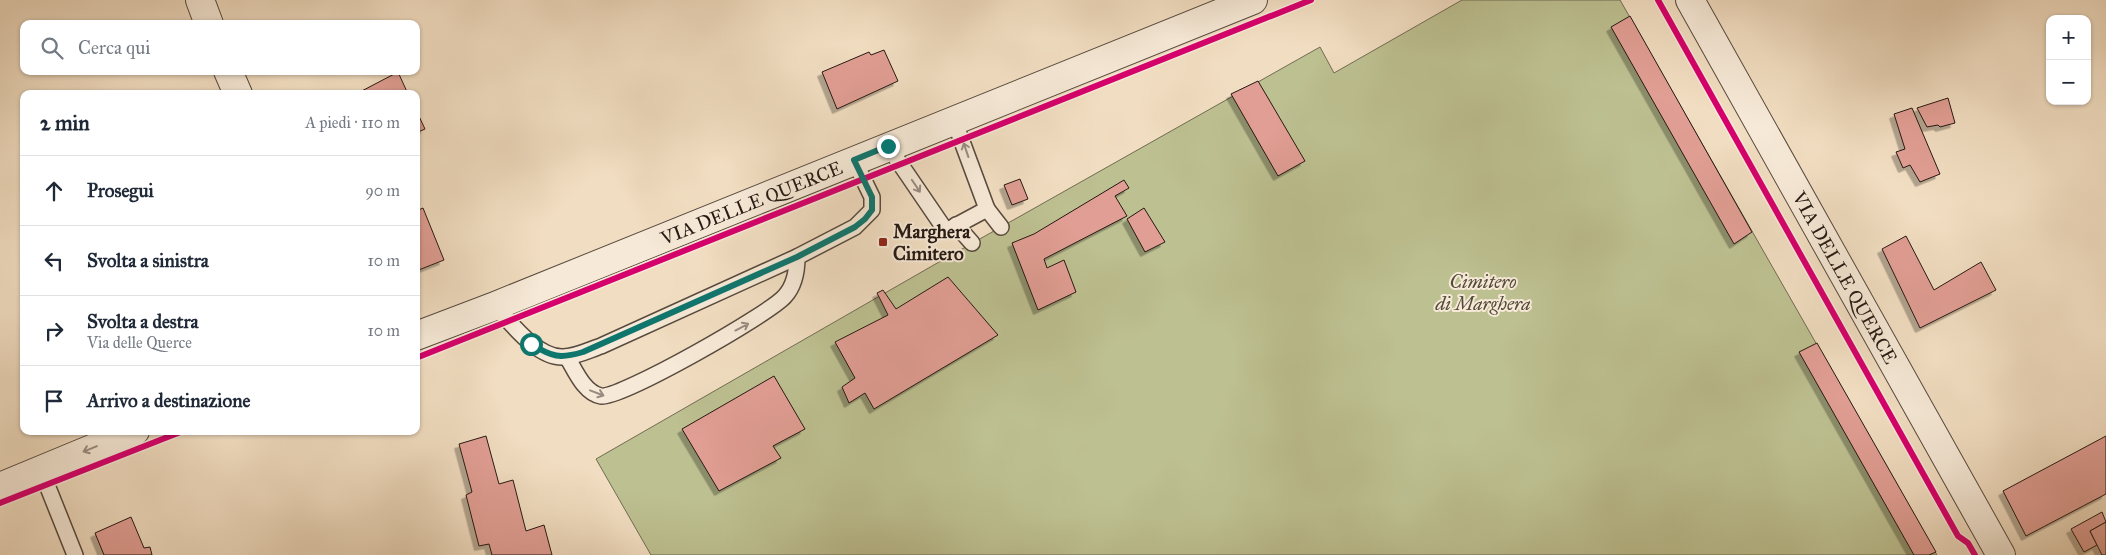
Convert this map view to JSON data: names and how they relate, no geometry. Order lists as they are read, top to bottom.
{
  "streets": {
    "street": ["VIA DELLE QUERCE"]
  },
  "parks": ["Cimitero di Marghera"],
  "places": {
    "transit": ["Marghera Cimitero"]
  },
  "page": {
    "map_buttons": ["+", "−"],
    "search": "Cerca qui",
    "heading": ["2 min", "A piedi · 110 m"],
    "list": [
      ["Prosegui", "90 m"],
      ["Svolta a sinistra", "10 m"],
      ["Svolta a destra", "Via delle Querce", "10 m"],
      "Arrivo a destinazione"
    ]
  }
}
